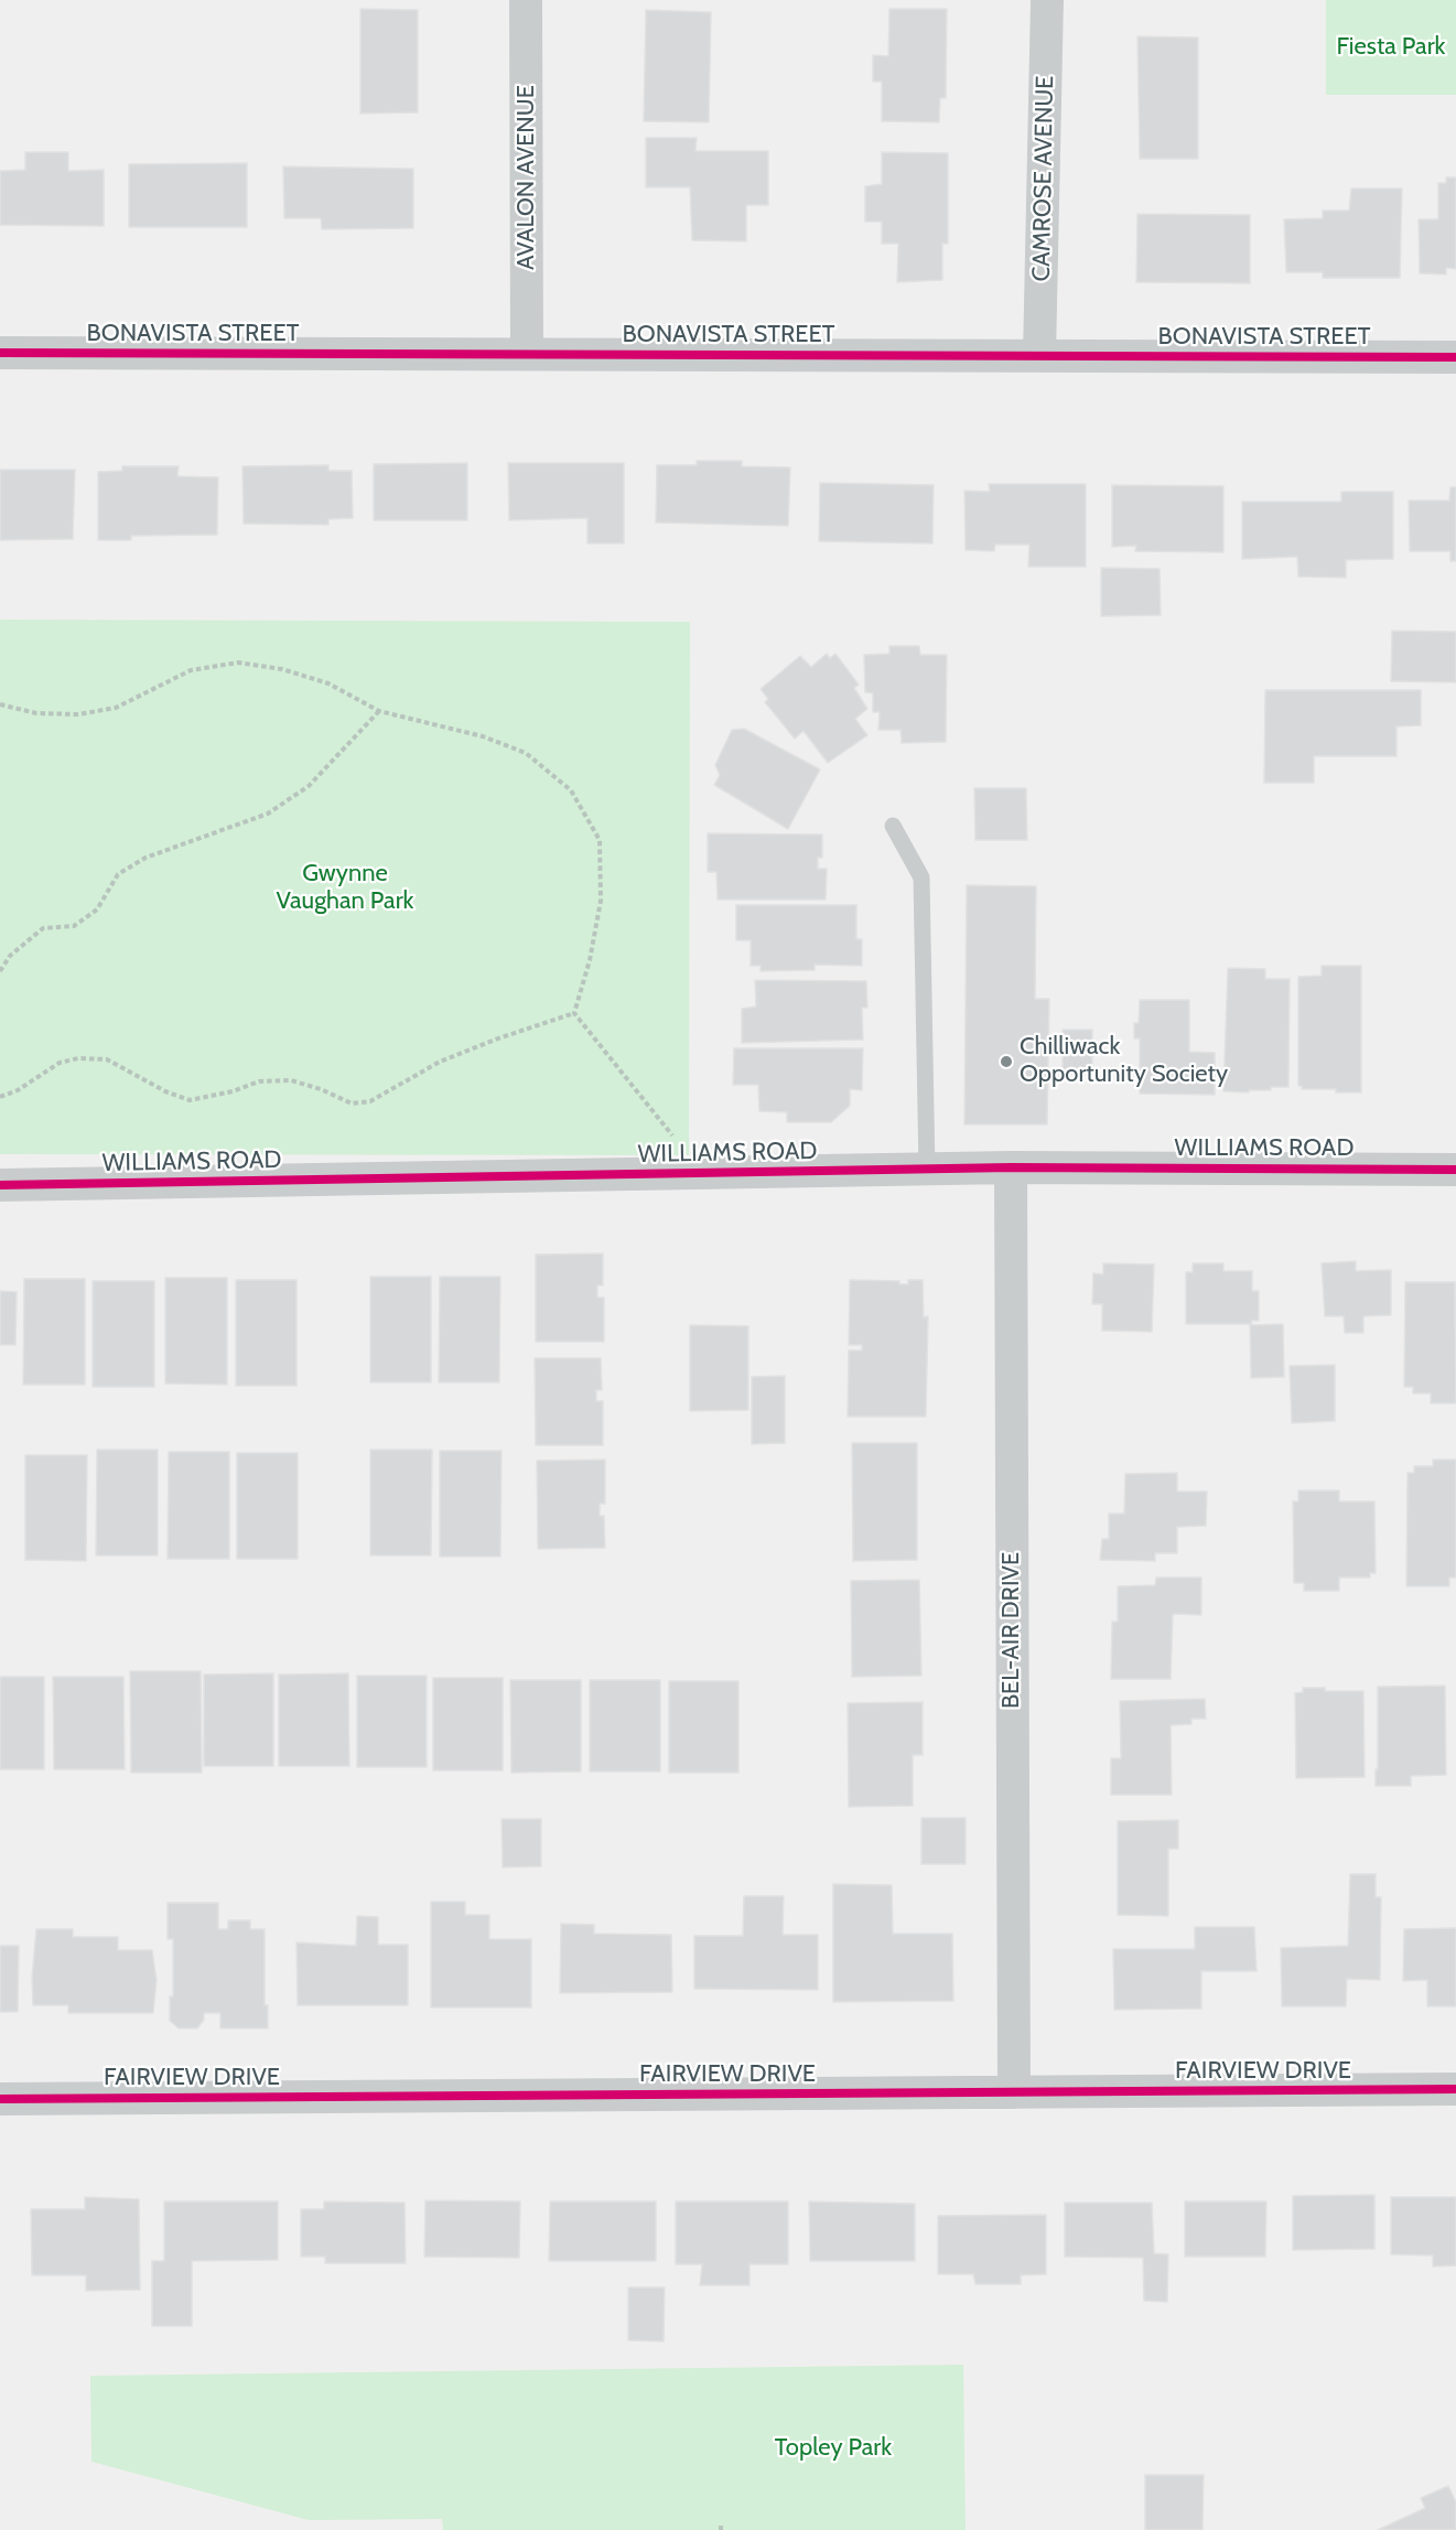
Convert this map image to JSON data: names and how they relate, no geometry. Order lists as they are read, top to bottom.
{
  "streets": {
    "street": [
      "AVALON AVENUE",
      "CAMROSE AVENUE",
      "BONAVISTA STREET",
      "WILLIAMS ROAD",
      "BEL-AIR DRIVE",
      "FAIRVIEW DRIVE"
    ]
  },
  "crossings": [
    ["AVALON AVENUE", "BONAVISTA STREET"],
    ["CAMROSE AVENUE", "BONAVISTA STREET"],
    ["WILLIAMS ROAD", "BEL-AIR DRIVE"],
    ["BEL-AIR DRIVE", "FAIRVIEW DRIVE"]
  ],
  "parks": ["Fiesta Park", "Gwynne Vaughan Park", "Topley Park"],
  "places": ["Chilliwack Opportunity Society"]
}
